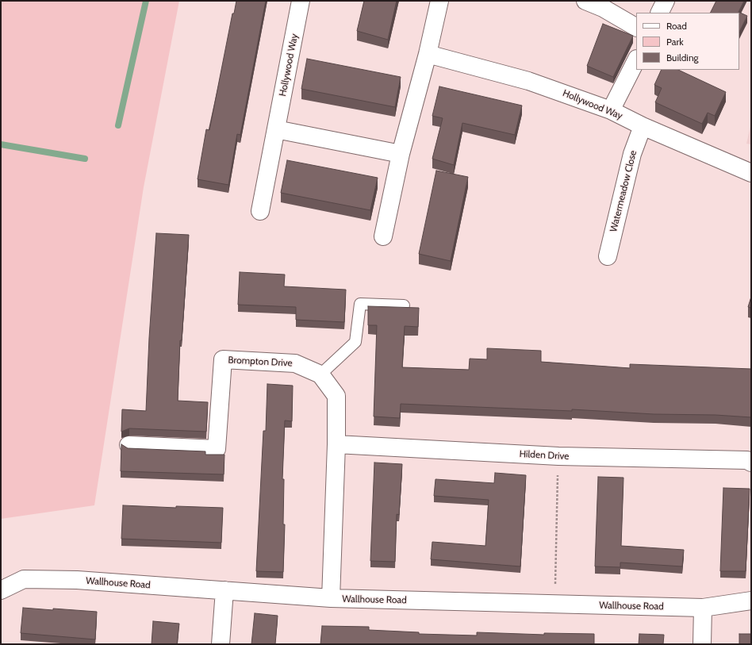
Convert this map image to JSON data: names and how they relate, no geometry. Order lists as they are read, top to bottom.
{
  "streets": {
    "street": [
      "Hollywood Way",
      "Watermeadow Close",
      "Brompton Drive",
      "Hilden Drive",
      "Wallhouse Road"
    ]
  },
  "crossings": [
    ["Hollywood Way", "Watermeadow Close"],
    ["Brompton Drive", "Hilden Drive"],
    ["Brompton Drive", "Wallhouse Road"]
  ],
  "legend": ["Road", "Park", "Building"]
}
